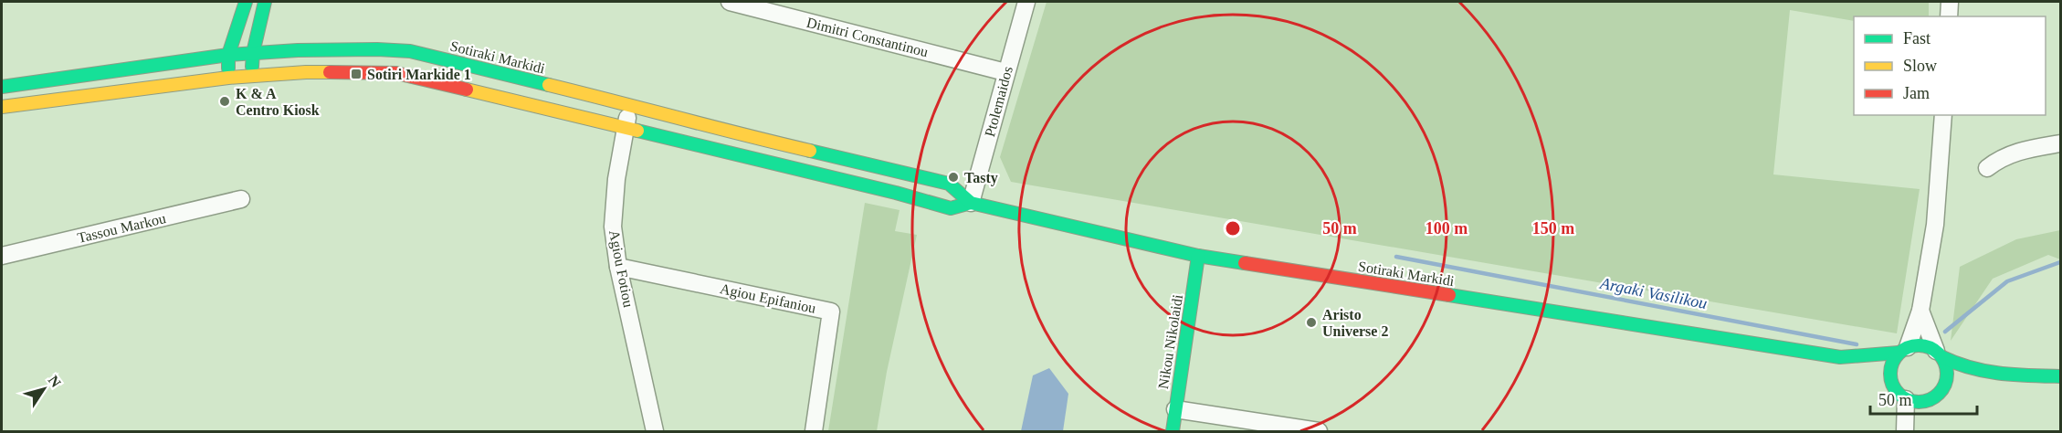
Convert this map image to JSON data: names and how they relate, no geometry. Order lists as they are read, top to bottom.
{
  "streets": {
    "street": [
      "Dimitri Constantinou",
      "Sotiraki Markidi",
      "Ptolemaidos",
      "Tassou Markou",
      "Agiou Fotiou",
      "Agiou Epifaniou",
      "Nikou Nikolaidi"
    ]
  },
  "crossings": [
    ["Dimitri Constantinou", "Ptolemaidos"],
    ["Sotiraki Markidi", "Ptolemaidos"],
    ["Sotiraki Markidi", "Agiou Fotiou"],
    ["Sotiraki Markidi", "Nikou Nikolaidi"],
    ["Agiou Fotiou", "Agiou Epifaniou"]
  ],
  "water": ["Argaki Vasilikou"],
  "places": {
    "transit": ["Sotiri Markide 1"],
    "other": ["K & A Centro Kiosk", "Tasty", "Aristo Universe 2"]
  },
  "legend": ["Fast", "Slow", "Jam"],
  "scale_bar": "50 m",
  "north": "top right",
  "rings": ["50 m", "100 m", "150 m"]
}
